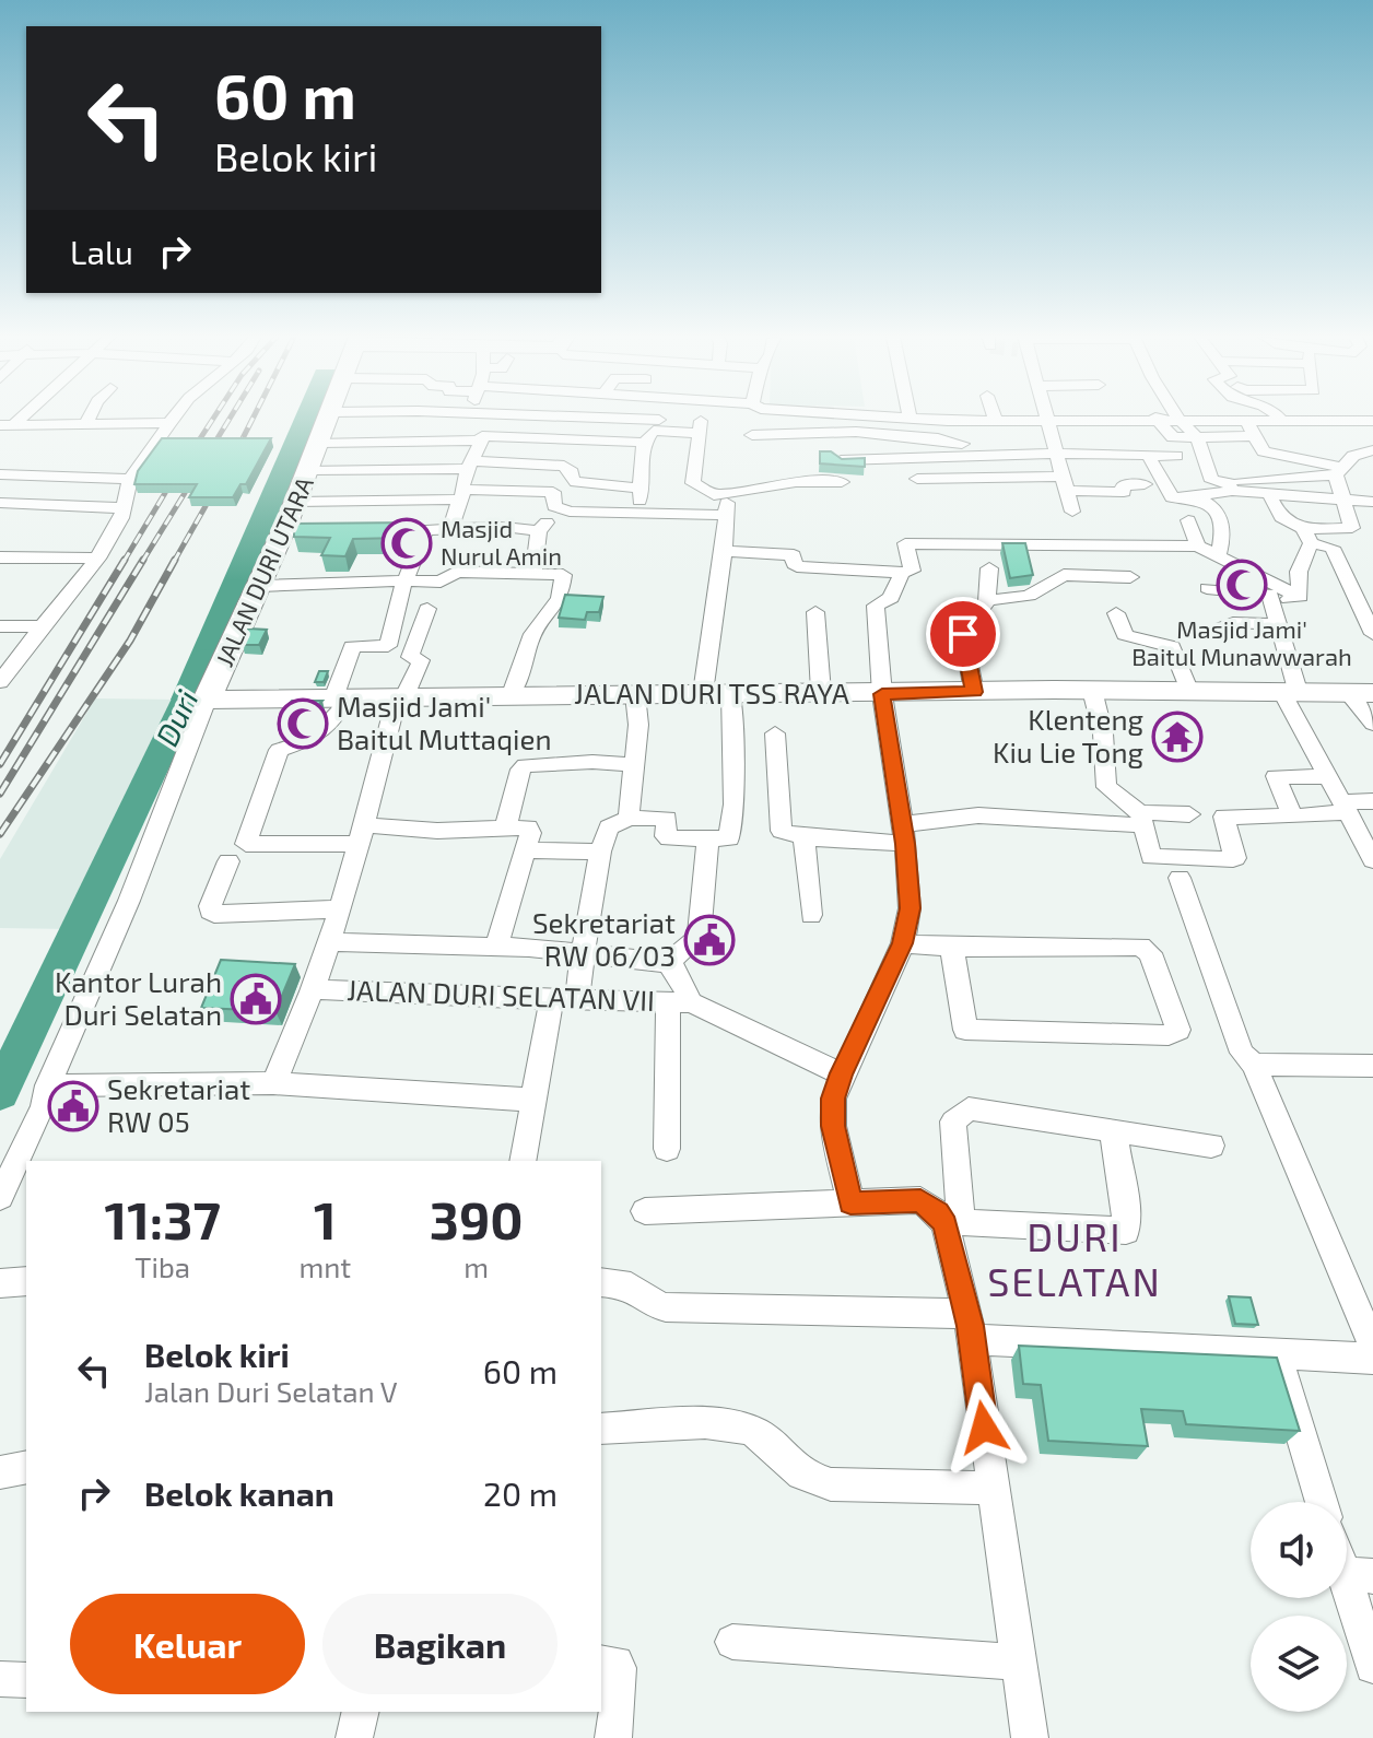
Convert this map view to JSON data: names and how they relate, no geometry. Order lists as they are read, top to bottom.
{
  "streets": {
    "street": ["JALAN DURI UTARA", "JALAN DURI TSS RAYA", "JALAN DURI SELATAN VII"]
  },
  "crossings": [
    ["JALAN DURI UTARA", "JALAN DURI TSS RAYA"]
  ],
  "districts": ["DURI SELATAN"],
  "water": ["Duri"],
  "places": {
    "mosque": ["Masjid Nurul Amin", "Masjid Jami' Baitul Munawwarah", "Masjid Jami' Baitul Muttaqien"],
    "temple": ["Klenteng Kiu Lie Tong"],
    "public building": ["Sekretariat RW 06/03", "Kantor Lurah Duri Selatan", "Sekretariat RW 05"]
  },
  "page": {
    "turn": ["60 m", "Belok kiri"],
    "then": "Lalu",
    "eta": [
      "11:37",
      "Tiba",
      "1",
      "mnt",
      "390",
      "m"
    ],
    "list": [
      {
        "name": "Belok kiri",
        "note": "Jalan Duri Selatan V",
        "value": "60 m"
      },
      {
        "name": "Belok kanan",
        "value": "20 m"
      }
    ],
    "buttons": ["Keluar", "Bagikan"]
  }
}
